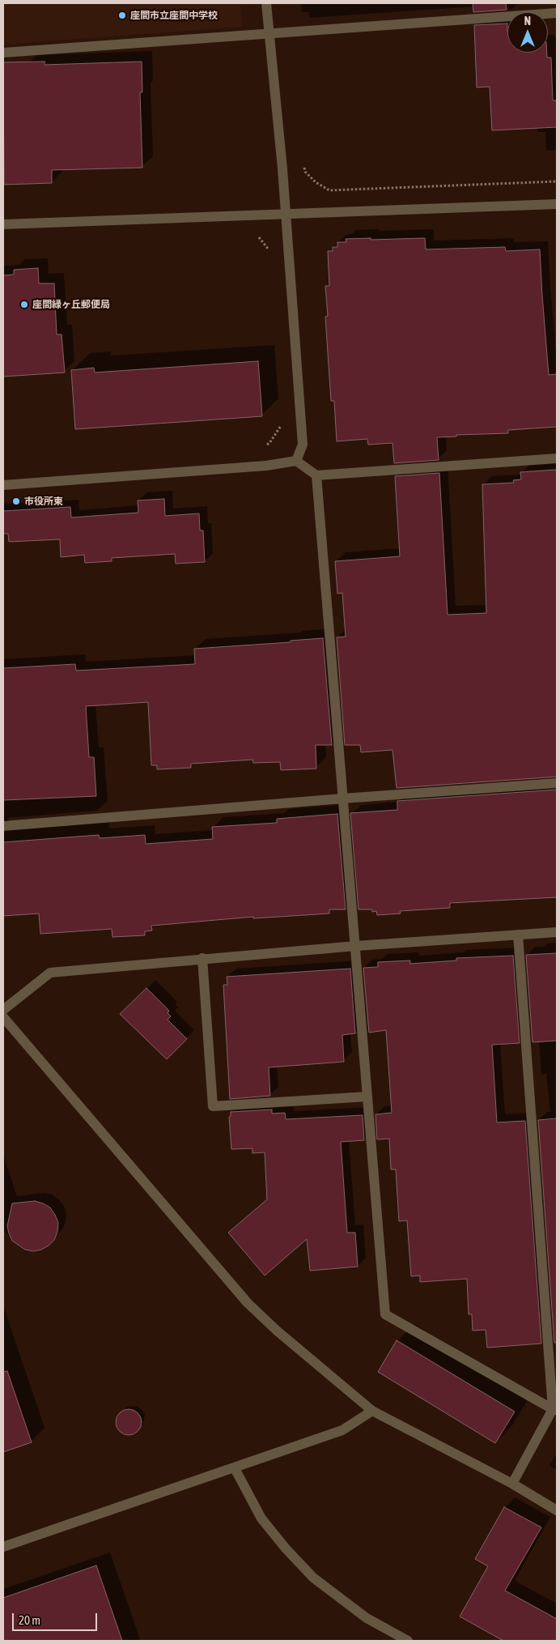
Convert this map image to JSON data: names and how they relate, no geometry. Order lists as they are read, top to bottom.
{
  "places": ["座間市立座間中学校", "座間緑ヶ丘郵便局", "市役所東"],
  "scale_bar": "20 m",
  "north": "top"
}
